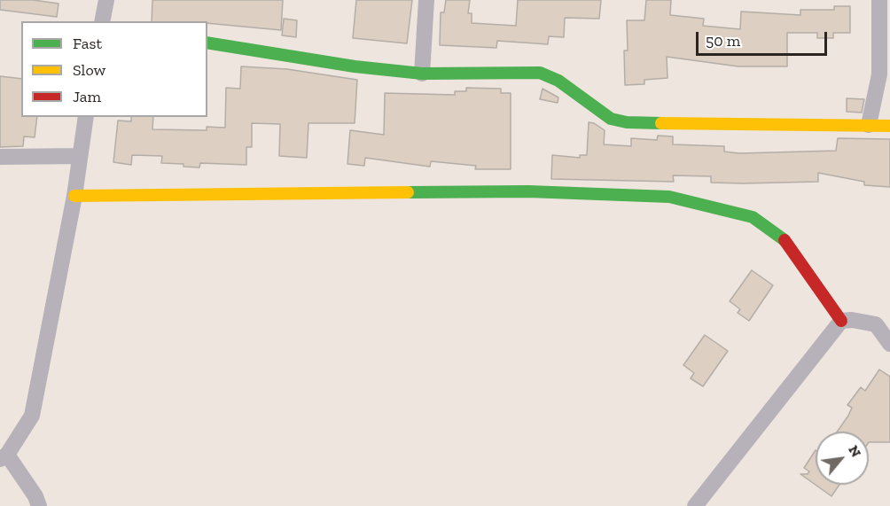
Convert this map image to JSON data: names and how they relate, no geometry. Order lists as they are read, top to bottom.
{
  "legend": ["Fast", "Slow", "Jam"],
  "scale_bar": "50 m",
  "north": "top right"
}
